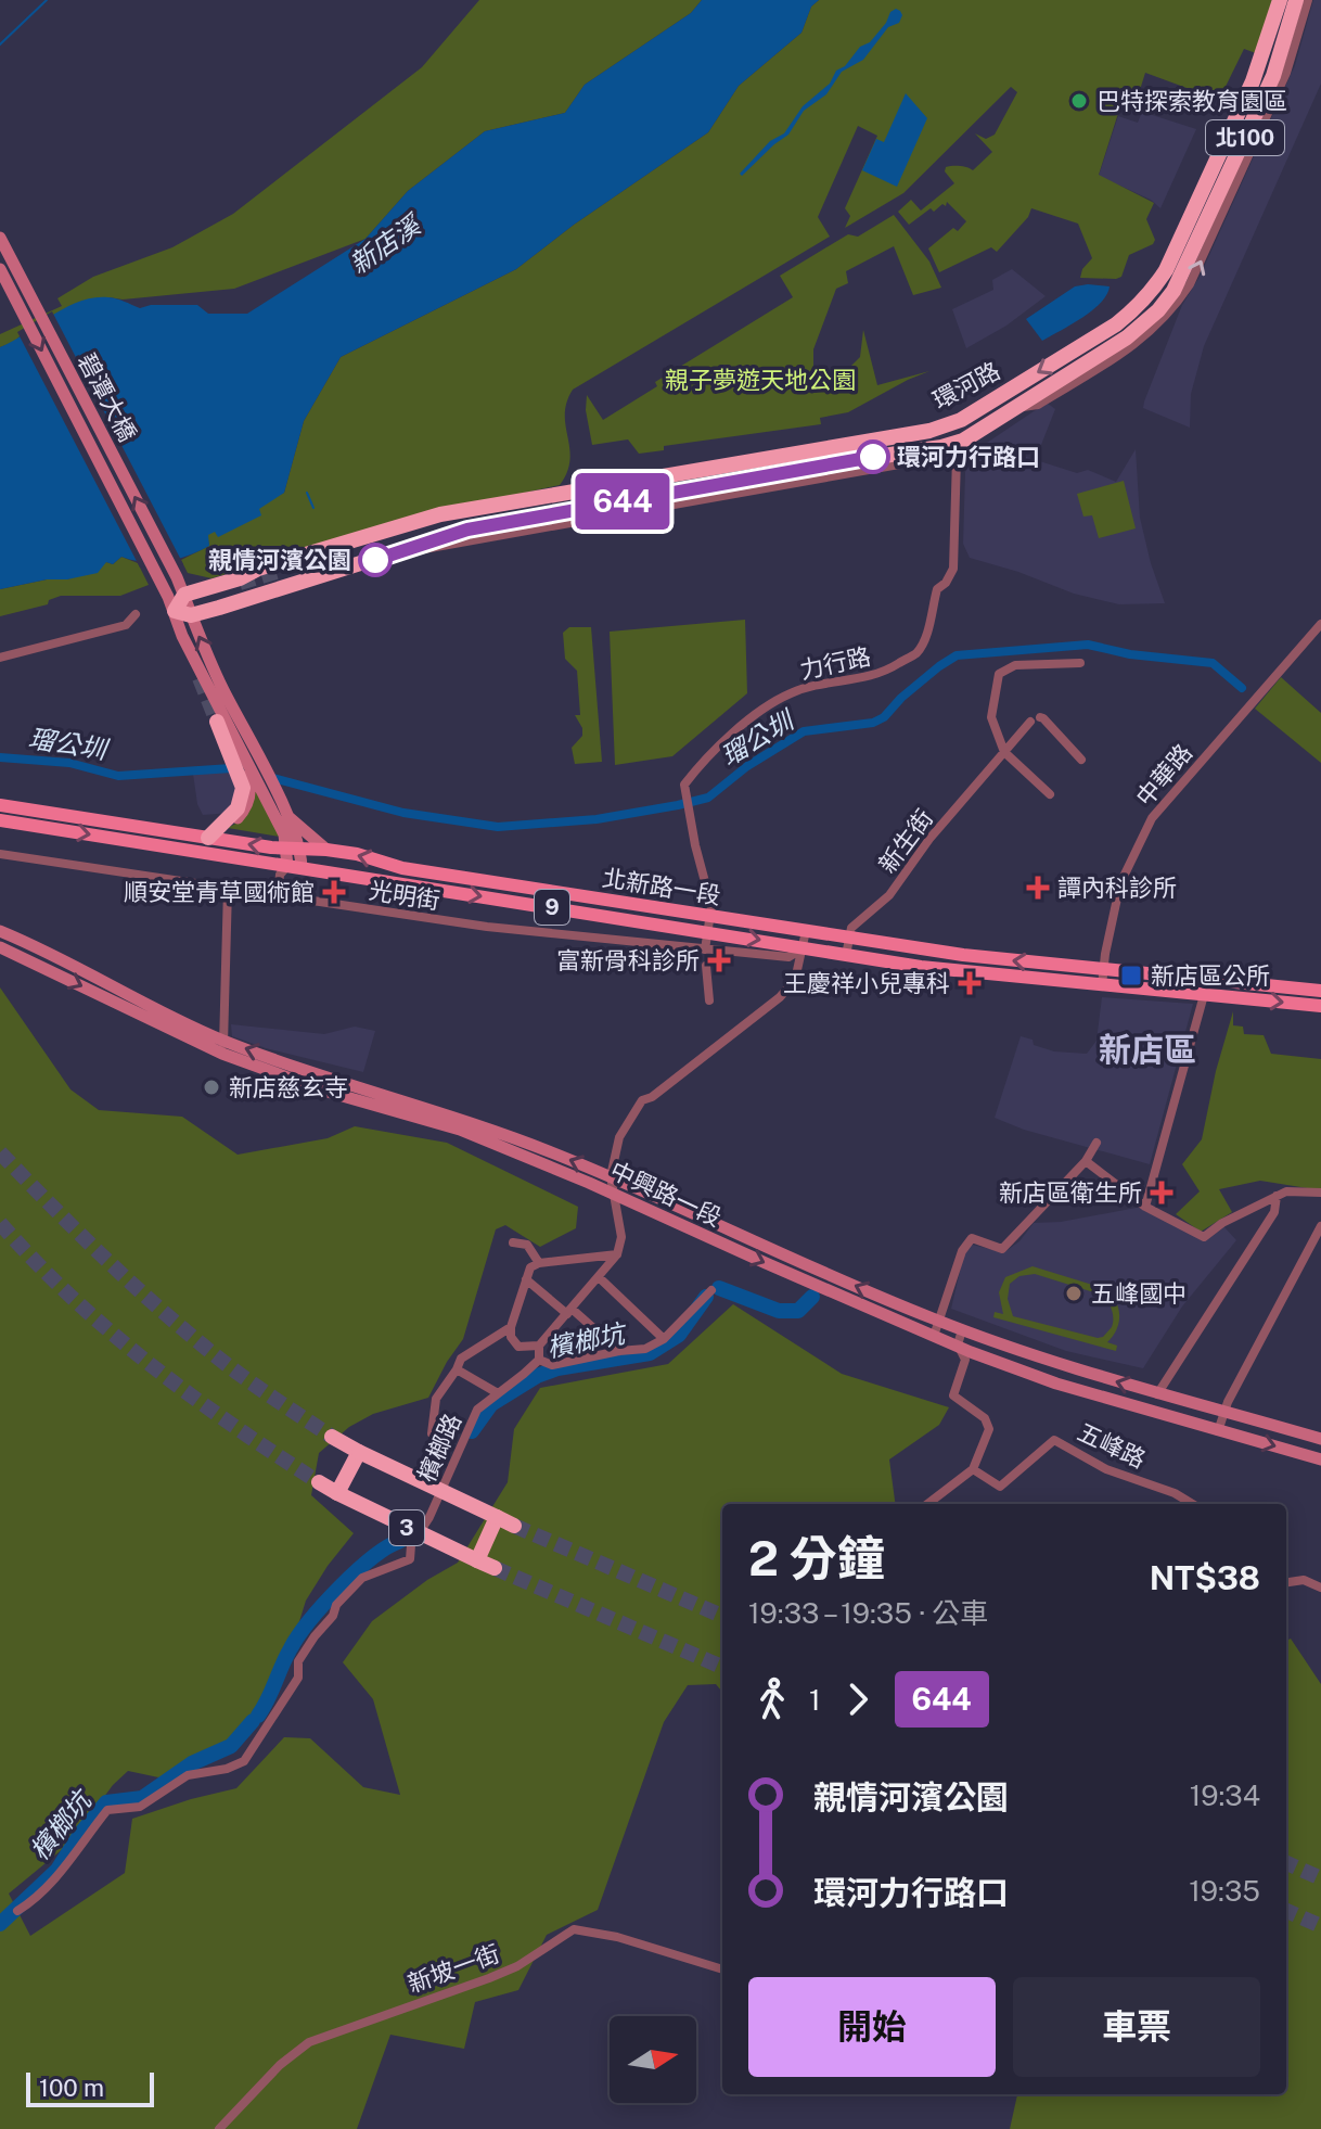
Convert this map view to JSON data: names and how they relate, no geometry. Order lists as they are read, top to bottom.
{
  "streets": {
    "highway": ["北100", "環河路", "3"],
    "main road": ["北新路一段", "9"],
    "street": [
      "碧潭大橋",
      "力行路",
      "中華路",
      "新生街",
      "光明街",
      "中興路一段",
      "五峰路",
      "檳榔路",
      "新坡一街"
    ]
  },
  "crossings": [
    ["北100", "環河路"],
    ["北100", "碧潭大橋"],
    ["環河路", "碧潭大橋"],
    ["環河路", "力行路"],
    ["力行路", "北新路一段"],
    ["力行路", "光明街"],
    ["中華路", "北新路一段"],
    ["新生街", "北新路一段"],
    ["北新路一段", "光明街"]
  ],
  "districts": ["新店區"],
  "water": ["新店溪", "瑠公圳", "檳榔坑"],
  "parks": ["親子夢遊天地公園"],
  "places": {
    "other": [
      "巴特探索教育園區",
      "環河力行路口",
      "親情河濱公園",
      "新店慈玄寺",
      "五峰國中"
    ],
    "health": [
      "譚內科診所",
      "順安堂青草國術館",
      "富新骨科診所",
      "王慶祥小兒專科",
      "新店區衛生所"
    ],
    "transit": ["新店區公所"]
  },
  "lines": ["bus line 644"],
  "scale_bar": "100 m",
  "north": "right",
  "page": {
    "on_map": "644",
    "heading": ["2 分鐘", "19:33 – 19:35 · 公車", "NT$38"],
    "legs": ["1", "644"],
    "list": [
      {
        "name": "親情河濱公園",
        "value": "19:34"
      },
      {
        "name": "環河力行路口",
        "value": "19:35"
      }
    ],
    "buttons": ["開始", "車票"],
    "scale": "100 m"
  }
}
